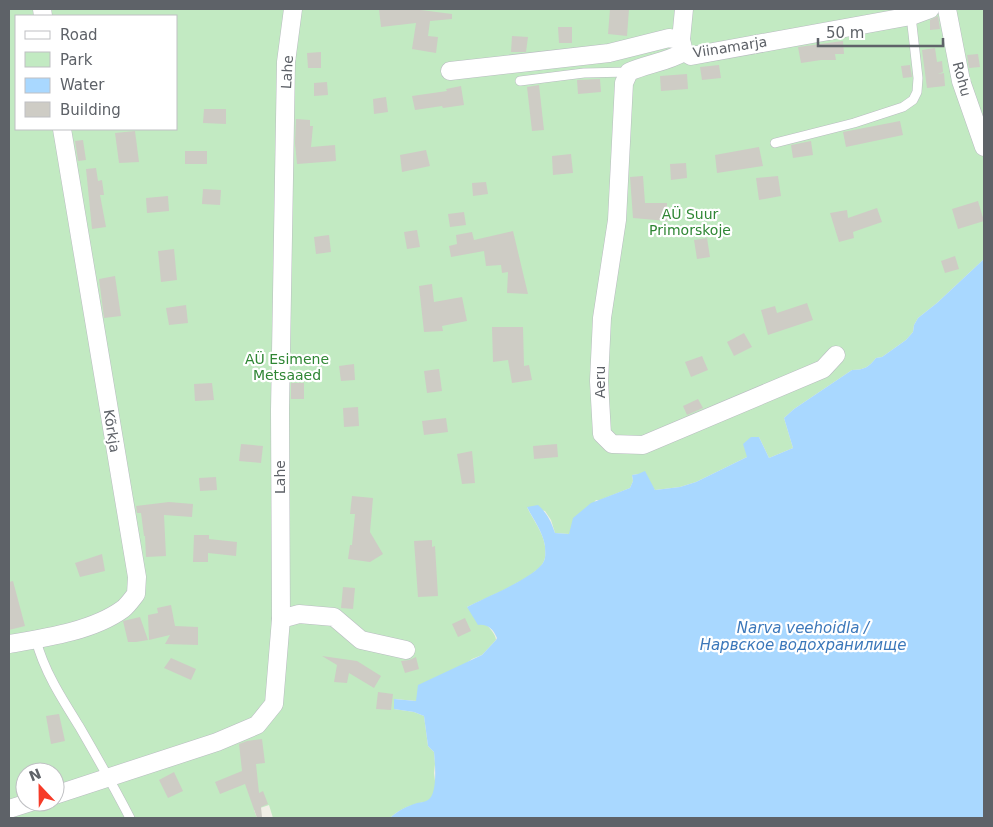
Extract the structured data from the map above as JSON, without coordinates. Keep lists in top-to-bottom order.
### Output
{
  "streets": {
    "street": [
      "Viinamarja",
      "Lahe",
      "Rohu",
      "Aeru",
      "Kõrkja"
    ]
  },
  "water": ["Narva veehoidla / Нарвское водохранилище"],
  "parks": ["AÜ Suur Primorskoje", "AÜ Esimene Metsaaed"],
  "legend": [
    "Road",
    "Park",
    "Water",
    "Building"
  ],
  "scale_bar": "50 m",
  "north": "top"
}
